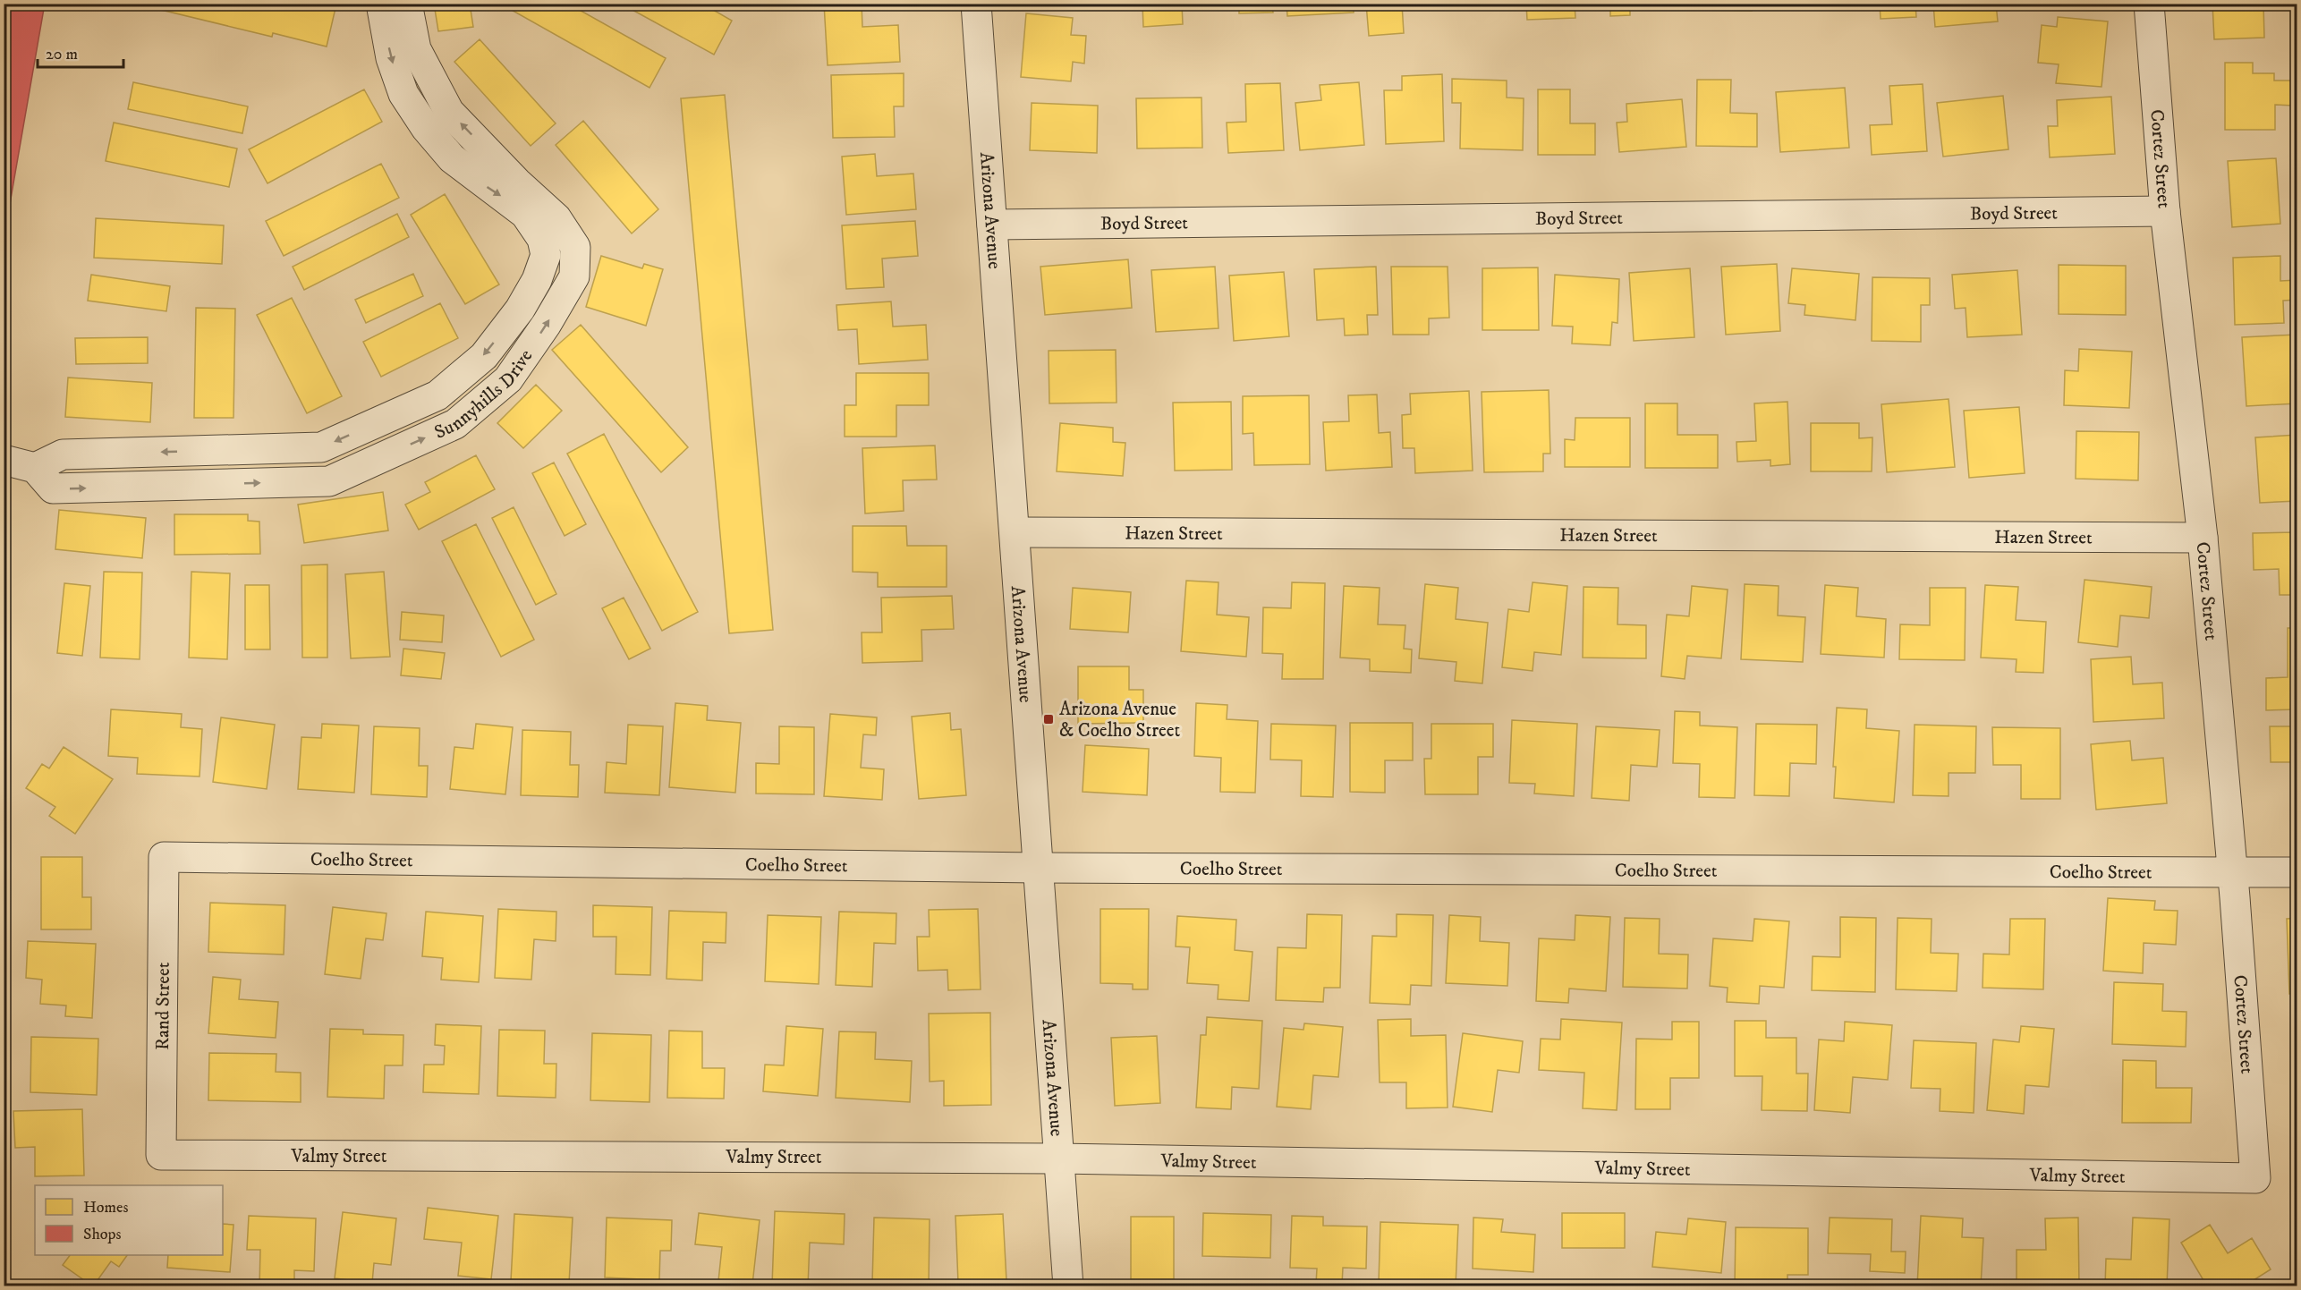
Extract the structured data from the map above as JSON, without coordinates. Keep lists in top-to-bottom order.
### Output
{
  "streets": {
    "street": [
      "Cortez Street",
      "Arizona Avenue",
      "Boyd Street",
      "Sunnyhills Drive",
      "Hazen Street",
      "Coelho Street",
      "Rand Street",
      "Valmy Street"
    ]
  },
  "crossings": [
    ["Cortez Street", "Boyd Street"],
    ["Cortez Street", "Hazen Street"],
    ["Cortez Street", "Coelho Street"],
    ["Cortez Street", "Valmy Street"],
    ["Arizona Avenue", "Boyd Street"],
    ["Arizona Avenue", "Hazen Street"],
    ["Arizona Avenue", "Coelho Street"],
    ["Arizona Avenue", "Valmy Street"],
    ["Coelho Street", "Rand Street"],
    ["Rand Street", "Valmy Street"]
  ],
  "places": {
    "transit": ["Arizona Avenue & Coelho Street"]
  },
  "legend": ["Homes", "Shops"],
  "scale_bar": "20 m"
}
